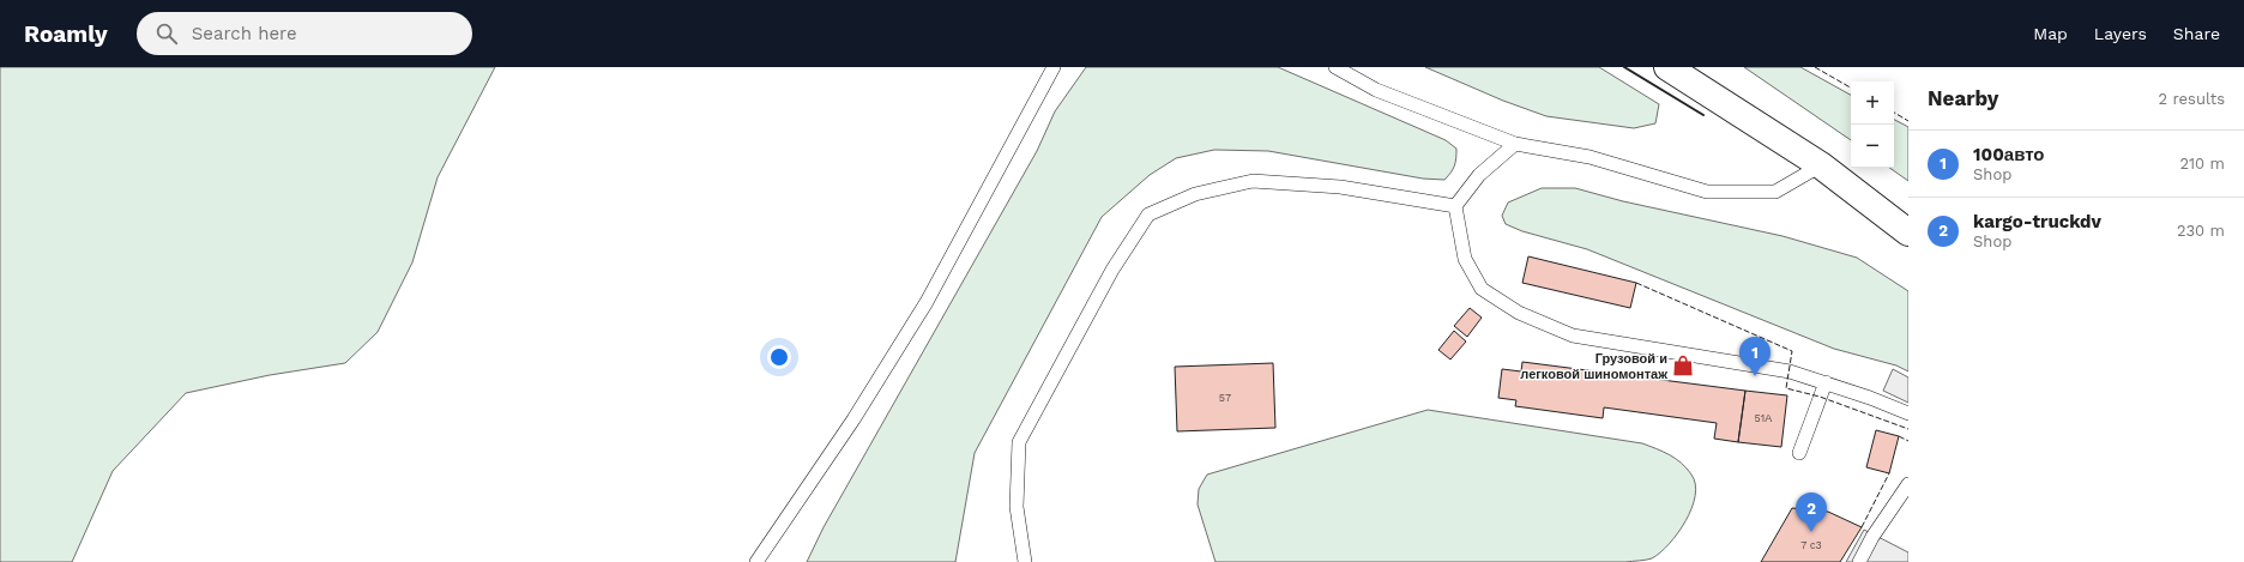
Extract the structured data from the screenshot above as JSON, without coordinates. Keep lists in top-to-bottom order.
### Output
{
  "places": {
    "shop": ["Грузовой и легковой шиномонтаж"]
  },
  "house_numbers": ["57", "51А", "7 с3"],
  "page": {
    "header": "Roamly",
    "search": "Search here",
    "nav": ["Map", "Layers", "Share"],
    "heading": ["Nearby", "2 results"],
    "map_buttons": ["+", "−"],
    "list": [
      {
        "mark": "1",
        "name": "100авто",
        "note": "Shop",
        "value": "210 m"
      },
      {
        "mark": "2",
        "name": "kargo-truckdv",
        "note": "Shop",
        "value": "230 m"
      }
    ],
    "pins": ["1", "2"]
  }
}
